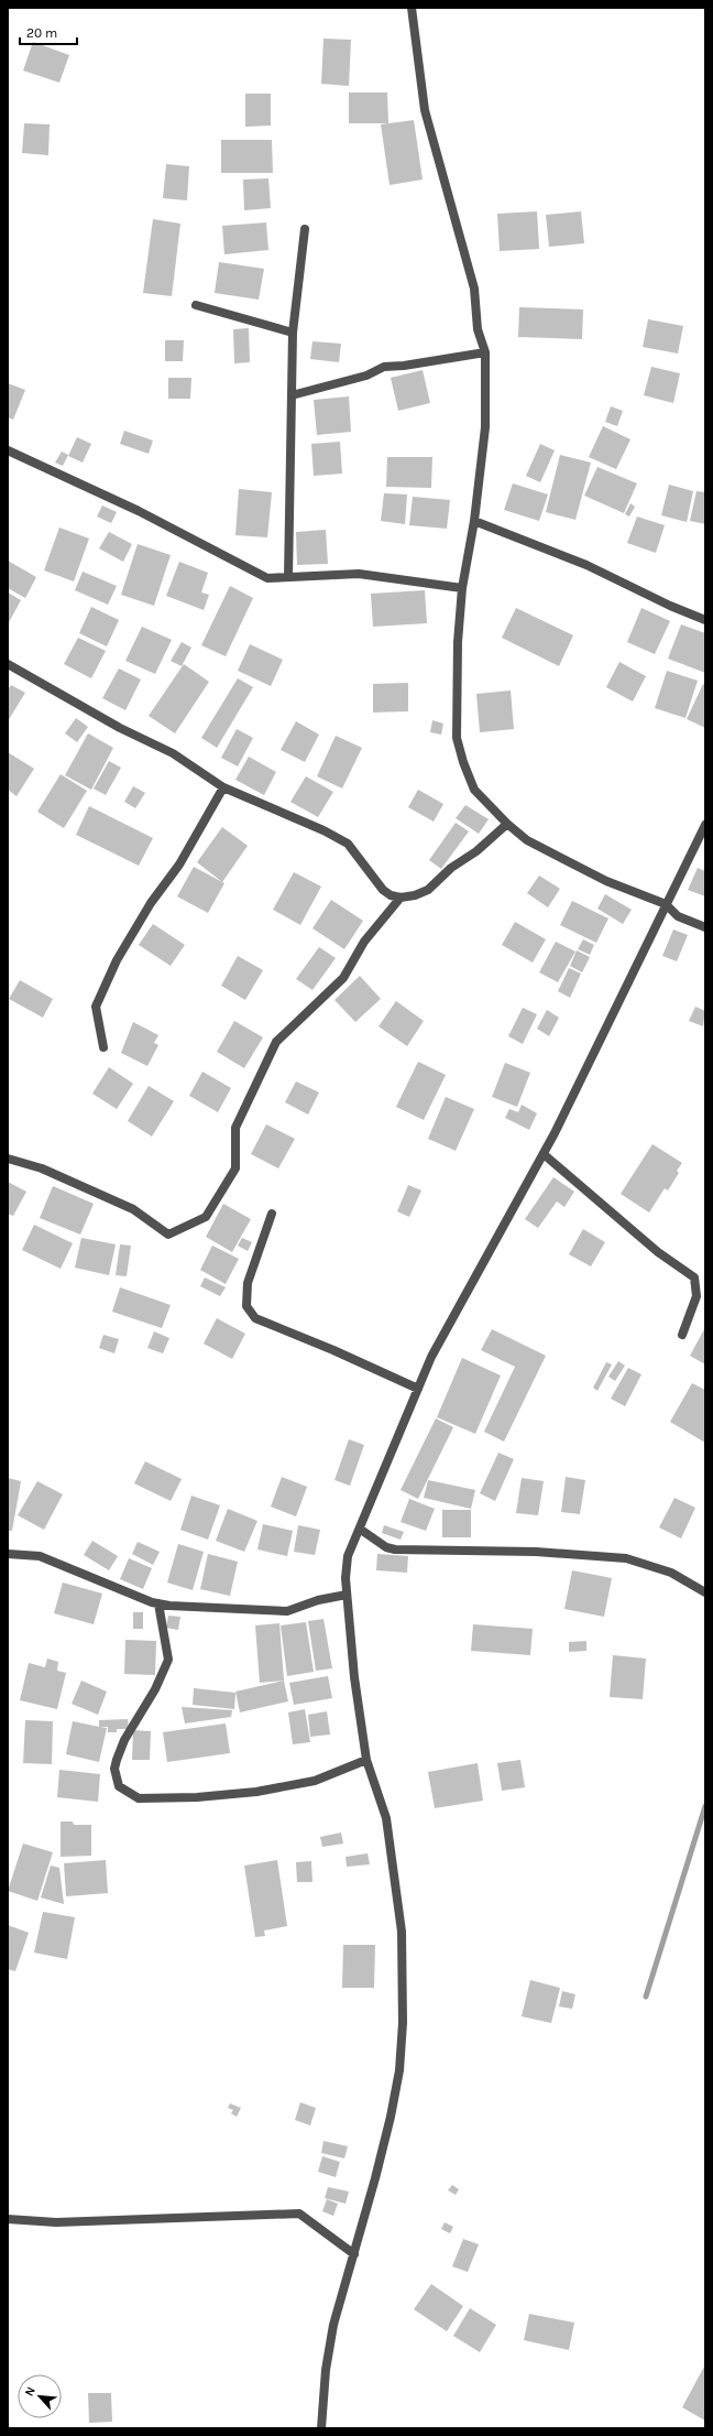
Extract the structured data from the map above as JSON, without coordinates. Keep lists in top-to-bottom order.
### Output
{
  "scale_bar": "20 m",
  "north": "top left"
}
